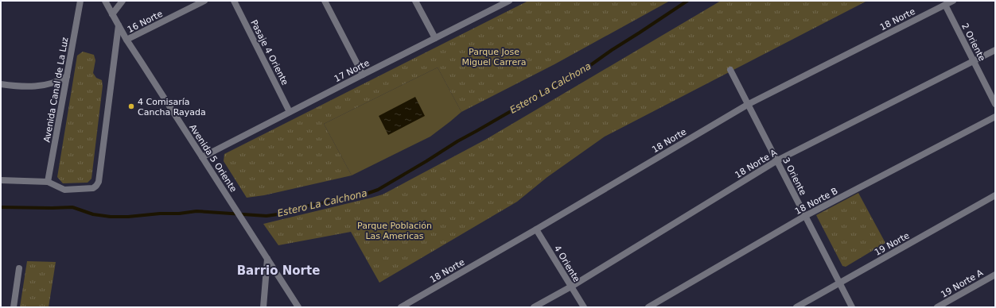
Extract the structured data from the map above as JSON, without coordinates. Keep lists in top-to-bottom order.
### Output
{
  "streets": {
    "street": [
      "18 Norte",
      "16 Norte",
      "2 Oriente",
      "Pasaje 4 Oriente",
      "17 Norte",
      "Avenida Canal de La Luz",
      "Avenida 5 Oriente",
      "18 Norte A",
      "3 Oriente",
      "18 Norte B",
      "19 Norte",
      "4 Oriente",
      "19 Norte A"
    ]
  },
  "crossings": [
    ["18 Norte", "2 Oriente"],
    ["18 Norte", "3 Oriente"],
    ["18 Norte", "4 Oriente"],
    ["16 Norte", "Avenida 5 Oriente"],
    ["2 Oriente", "18 Norte A"],
    ["Pasaje 4 Oriente", "17 Norte"],
    ["17 Norte", "Avenida 5 Oriente"],
    ["18 Norte A", "3 Oriente"],
    ["18 Norte A", "4 Oriente"],
    ["3 Oriente", "18 Norte B"],
    ["3 Oriente", "19 Norte"]
  ],
  "districts": ["Barrio Norte"],
  "water": ["Estero La Calchona"],
  "parks": ["Parque Jose Miguel Carrera", "Parque Población Las Americas"],
  "places": ["4 Comisaría Cancha Rayada"]
}
